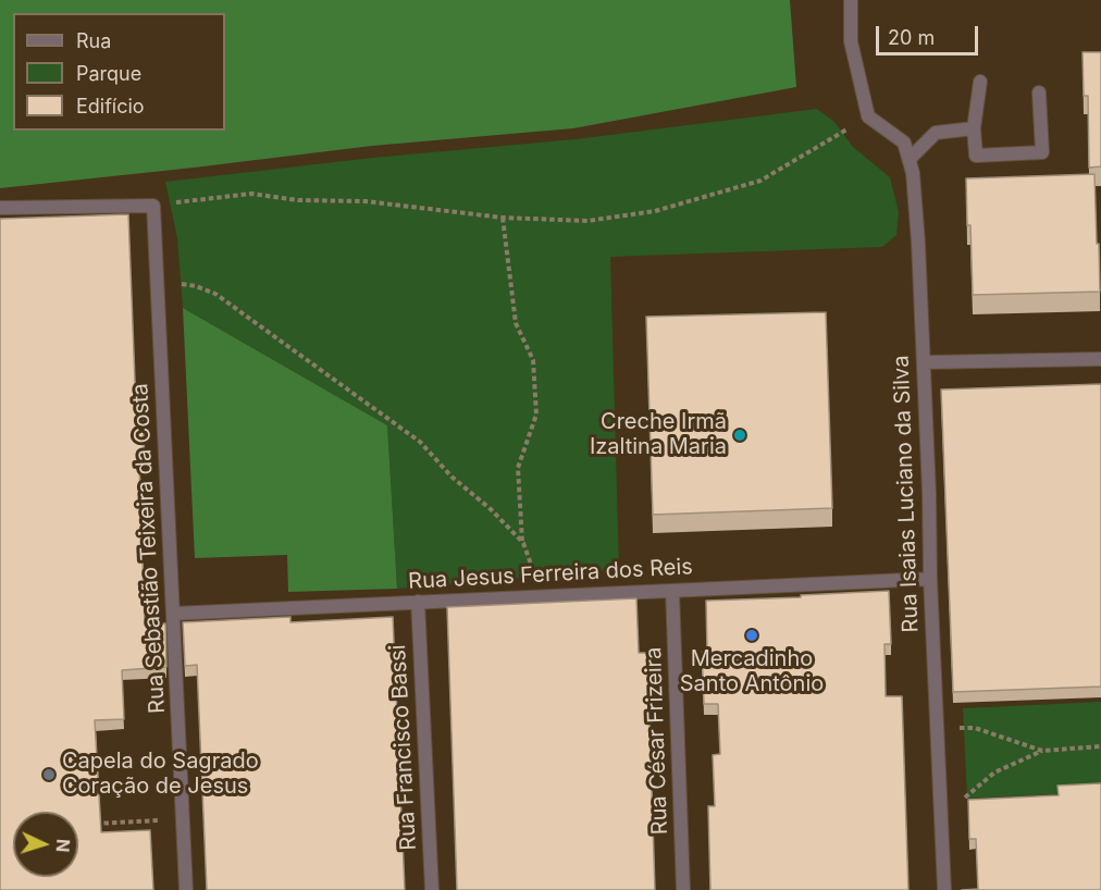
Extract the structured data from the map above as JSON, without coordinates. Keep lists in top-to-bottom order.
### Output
{
  "streets": {
    "street": [
      "Rua Isaias Luciano da Silva",
      "Rua Sebastião Teixeira da Costa",
      "Rua Jesus Ferreira dos Reis",
      "Rua César Frizeira",
      "Rua Francisco Bassi"
    ]
  },
  "crossings": [
    ["Rua Isaias Luciano da Silva", "Rua Jesus Ferreira dos Reis"],
    ["Rua Sebastião Teixeira da Costa", "Rua Jesus Ferreira dos Reis"],
    ["Rua Jesus Ferreira dos Reis", "Rua César Frizeira"],
    ["Rua Jesus Ferreira dos Reis", "Rua Francisco Bassi"]
  ],
  "places": ["Creche Irmã Izaltina Maria", "Mercadinho Santo Antônio", "Capela do Sagrado Coração de Jesus"],
  "legend": ["Rua", "Parque", "Edifício"],
  "scale_bar": "20 m",
  "north": "right"
}
